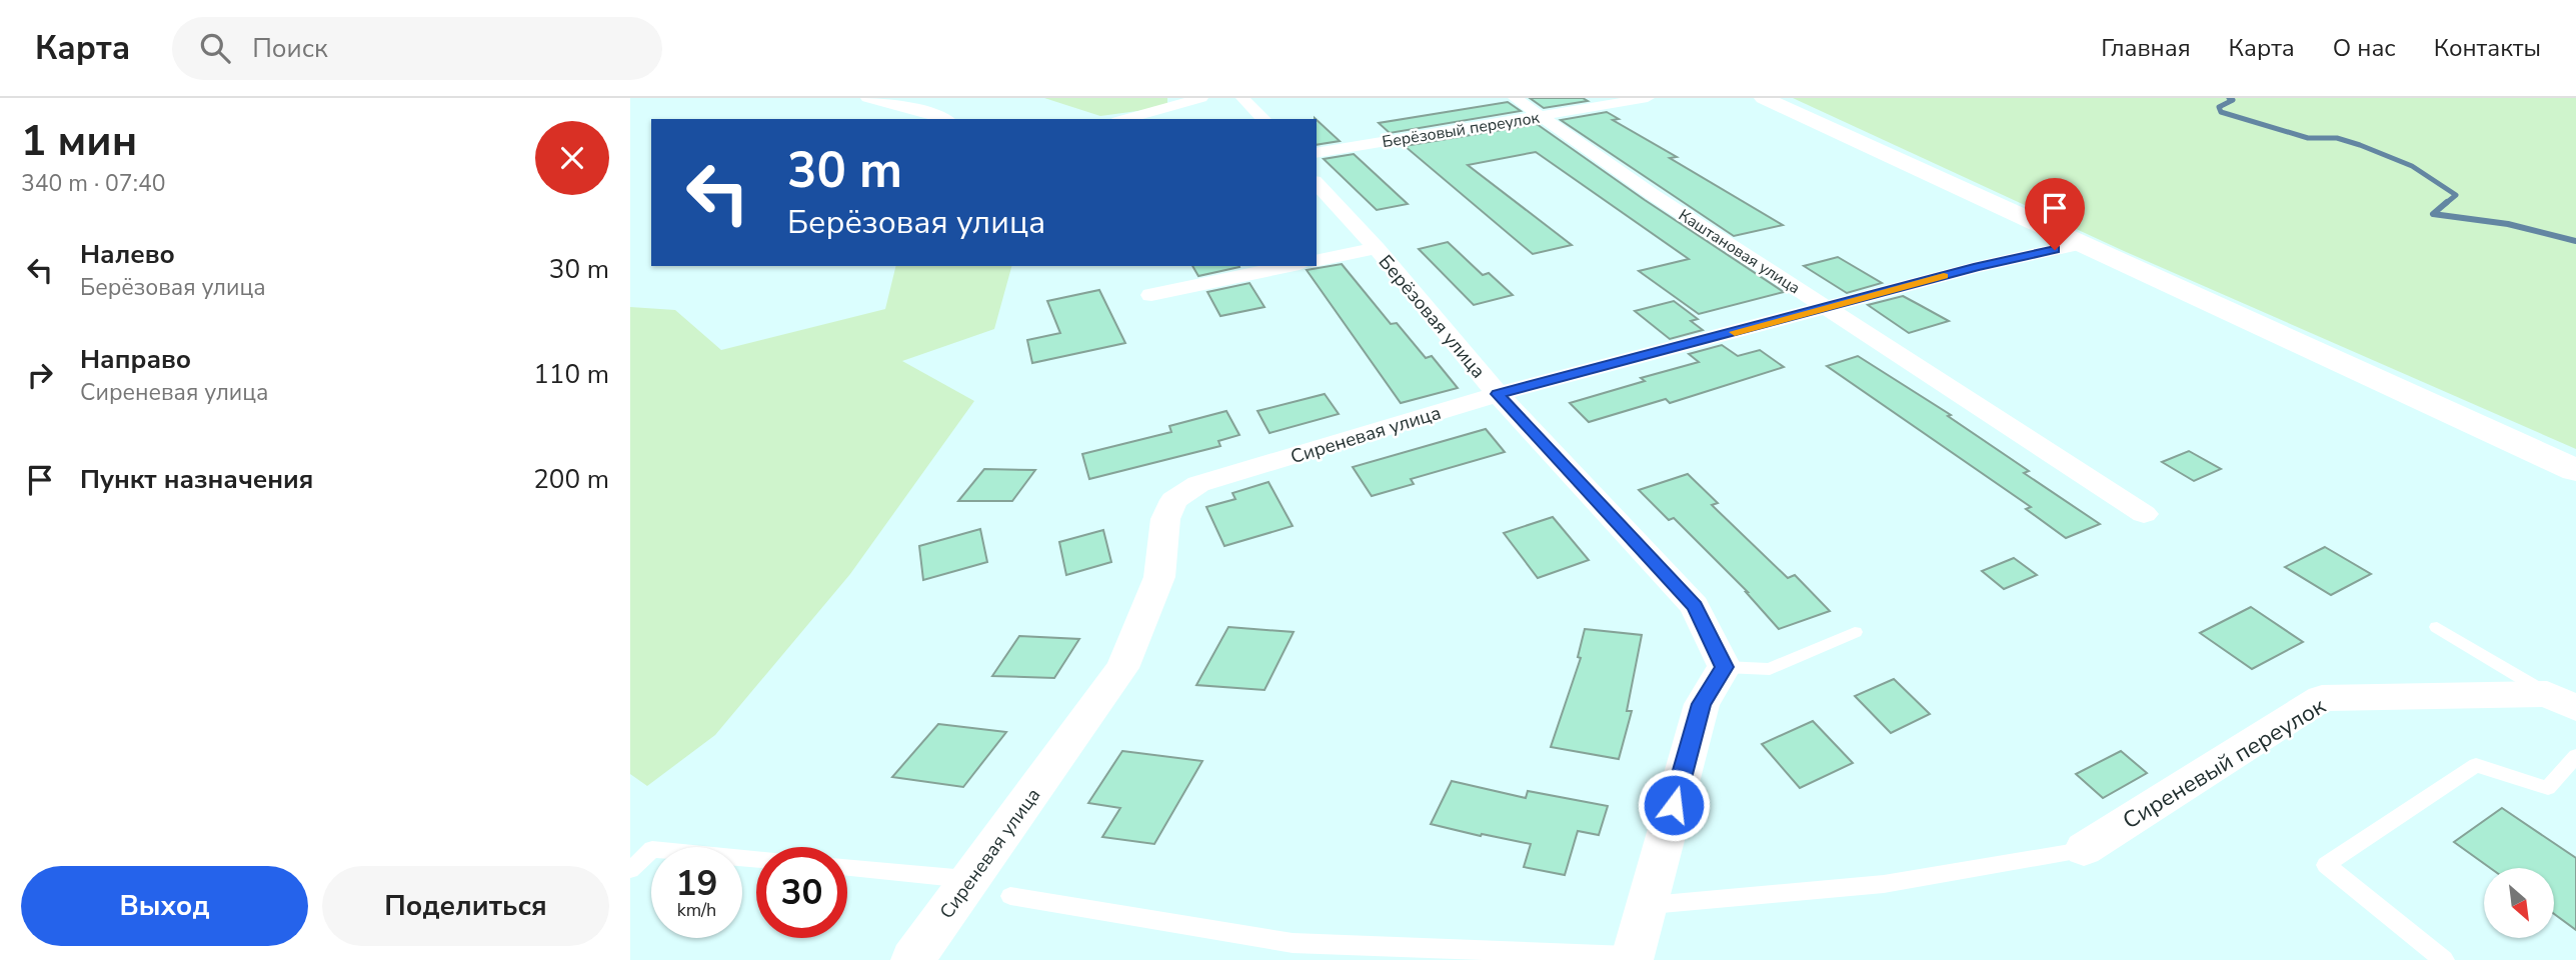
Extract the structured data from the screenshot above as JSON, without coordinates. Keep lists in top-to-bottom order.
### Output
{
  "streets": {
    "street": [
      "Берёзовый переулок",
      "Каштановая улица",
      "Берёзовая улица",
      "Сиреневая улица",
      "Сиреневый переулок"
    ]
  },
  "crossings": [
    ["Берёзовый переулок", "Каштановая улица"],
    ["Каштановая улица", "Сиреневая улица"],
    ["Берёзовая улица", "Сиреневая улица"]
  ],
  "north": "bottom right",
  "page": {
    "header": "Карта",
    "search": "Поиск",
    "nav": [
      "Главная",
      "Карта",
      "О нас",
      "Контакты"
    ],
    "heading": ["1 мин", "340 m · 07:40"],
    "turn": ["30 m", "Берёзовая улица"],
    "list": [
      {
        "name": "Налево",
        "note": "Берёзовая улица",
        "value": "30 m"
      },
      {
        "name": "Направо",
        "note": "Сиреневая улица",
        "value": "110 m"
      },
      {
        "name": "Пункт назначения",
        "value": "200 m"
      }
    ],
    "speed": "19 km/h",
    "limit": "30",
    "buttons": ["Выход", "Поделиться"]
  }
}
